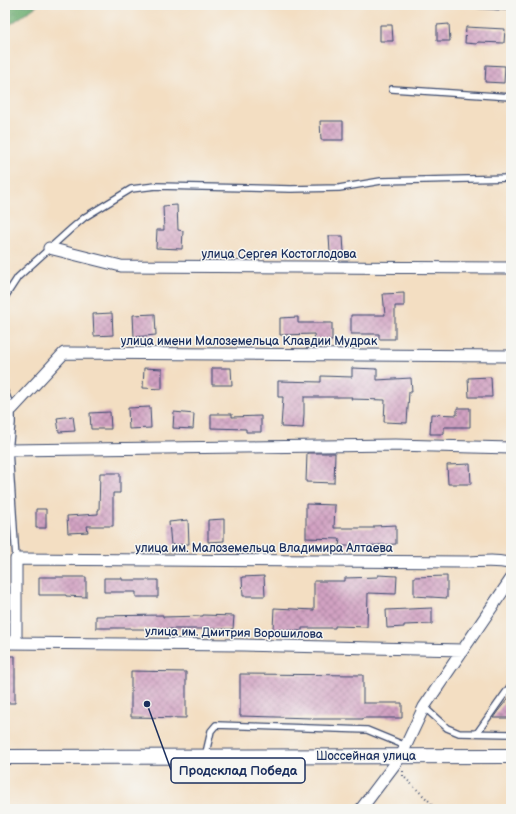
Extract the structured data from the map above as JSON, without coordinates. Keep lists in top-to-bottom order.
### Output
{
  "streets": {
    "street": [
      "улица Сергея Костоглодова",
      "улица имени Малоземельца Клавдии Мудрак",
      "улица им. Малоземельца Владимира Алтаева",
      "улица им. Дмитрия Ворошилова",
      "Шоссейная улица"
    ]
  },
  "places": ["Продсклад Победа"]
}
